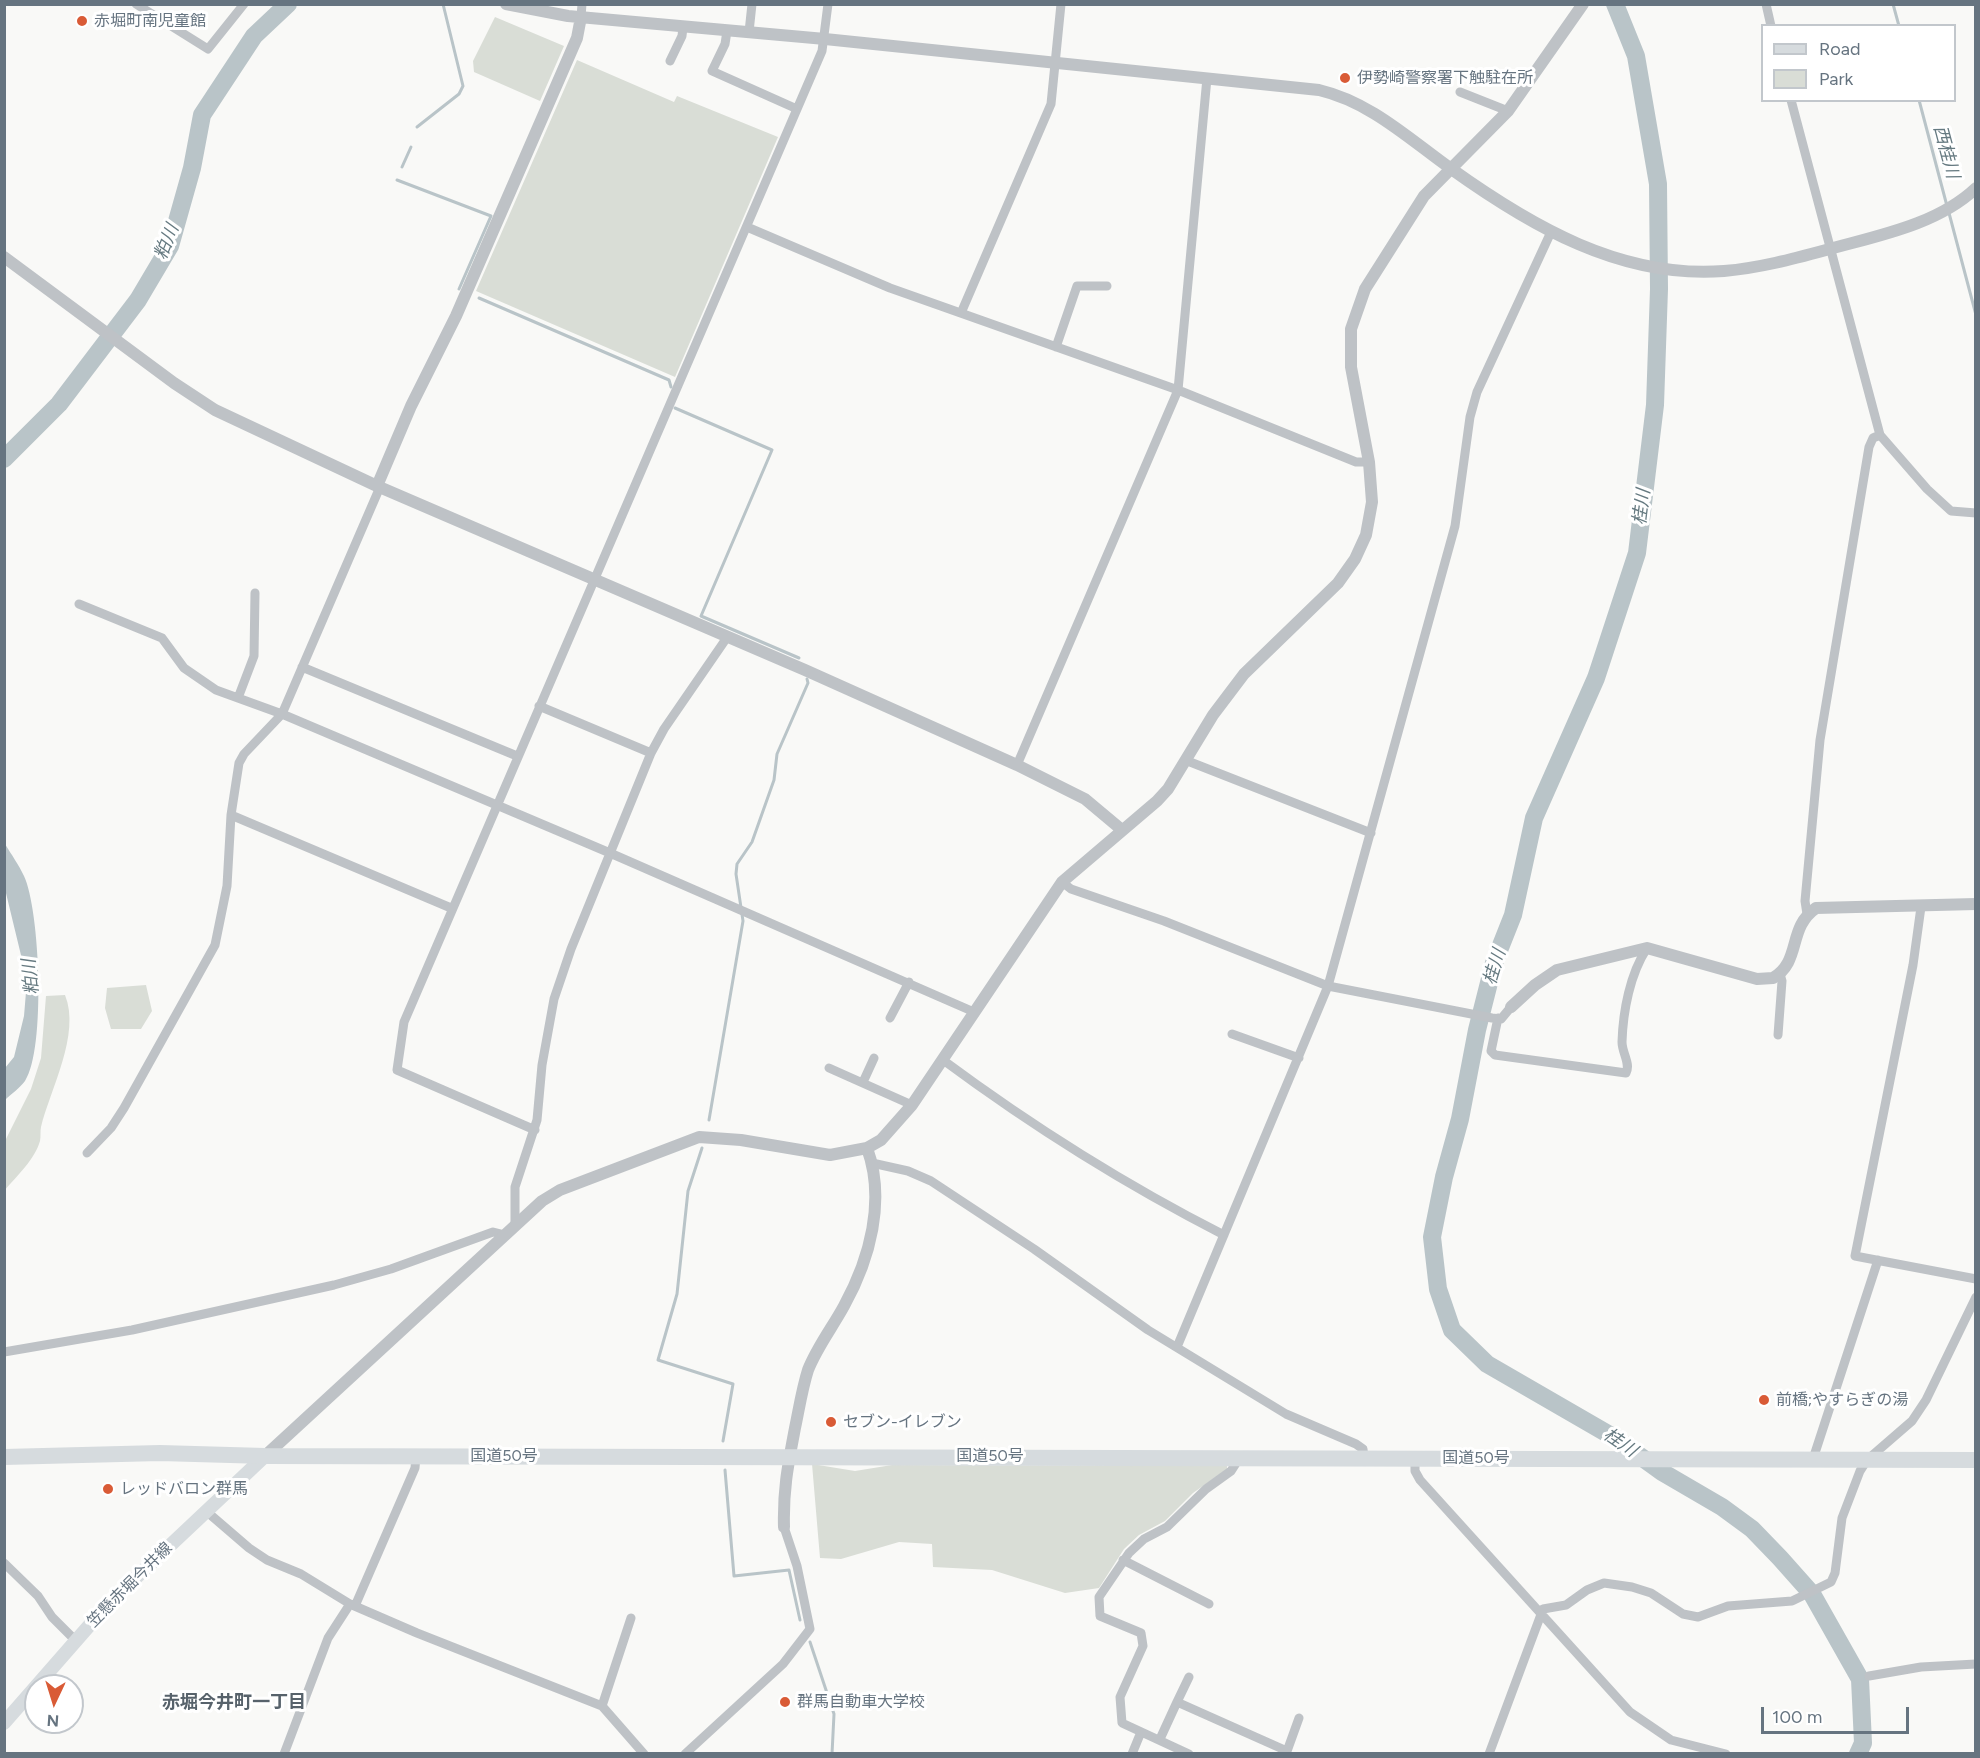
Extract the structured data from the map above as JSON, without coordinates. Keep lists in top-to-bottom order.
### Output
{
  "streets": {
    "highway": ["国道50号"],
    "main road": ["笠懸赤堀今井線"]
  },
  "crossings": [
    ["国道50号", "笠懸赤堀今井線"]
  ],
  "districts": ["赤堀今井町一丁目"],
  "water": ["西桂川", "粕川", "桂川"],
  "places": [
    "赤堀町南児童館",
    "伊勢崎警察署下触駐在所",
    "前橋;やすらぎの湯",
    "セブン-イレブン",
    "レッドバロン群馬",
    "群馬自動車大学校"
  ],
  "legend": ["Road", "Park"],
  "scale_bar": "100 m",
  "north": "bottom"
}
